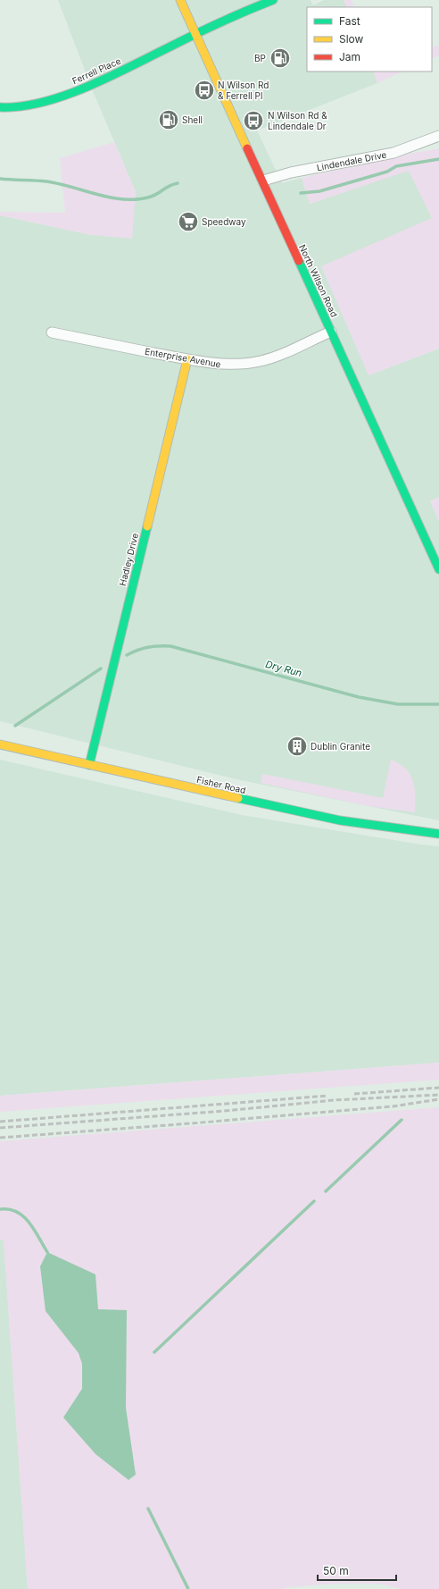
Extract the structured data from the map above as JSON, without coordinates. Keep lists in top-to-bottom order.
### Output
{
  "streets": {
    "main road": [
      "Ferrell Place",
      "North Wilson Road",
      "Hadley Drive",
      "Fisher Road"
    ],
    "street": ["Lindendale Drive", "Enterprise Avenue"]
  },
  "crossings": [
    ["Ferrell Place", "North Wilson Road"],
    ["Lindendale Drive", "North Wilson Road"],
    ["North Wilson Road", "Enterprise Avenue"],
    ["Enterprise Avenue", "Hadley Drive"],
    ["Hadley Drive", "Fisher Road"]
  ],
  "water": ["Dry Run"],
  "places": {
    "fuel station": ["BP", "Shell"],
    "bus stop": ["N Wilson Rd & Ferrell Pl", "N Wilson Rd & Lindendale Dr"],
    "supermarket": ["Speedway"],
    "building": ["Dublin Granite"]
  },
  "legend": ["Fast", "Slow", "Jam"],
  "scale_bar": "50 m"
}
